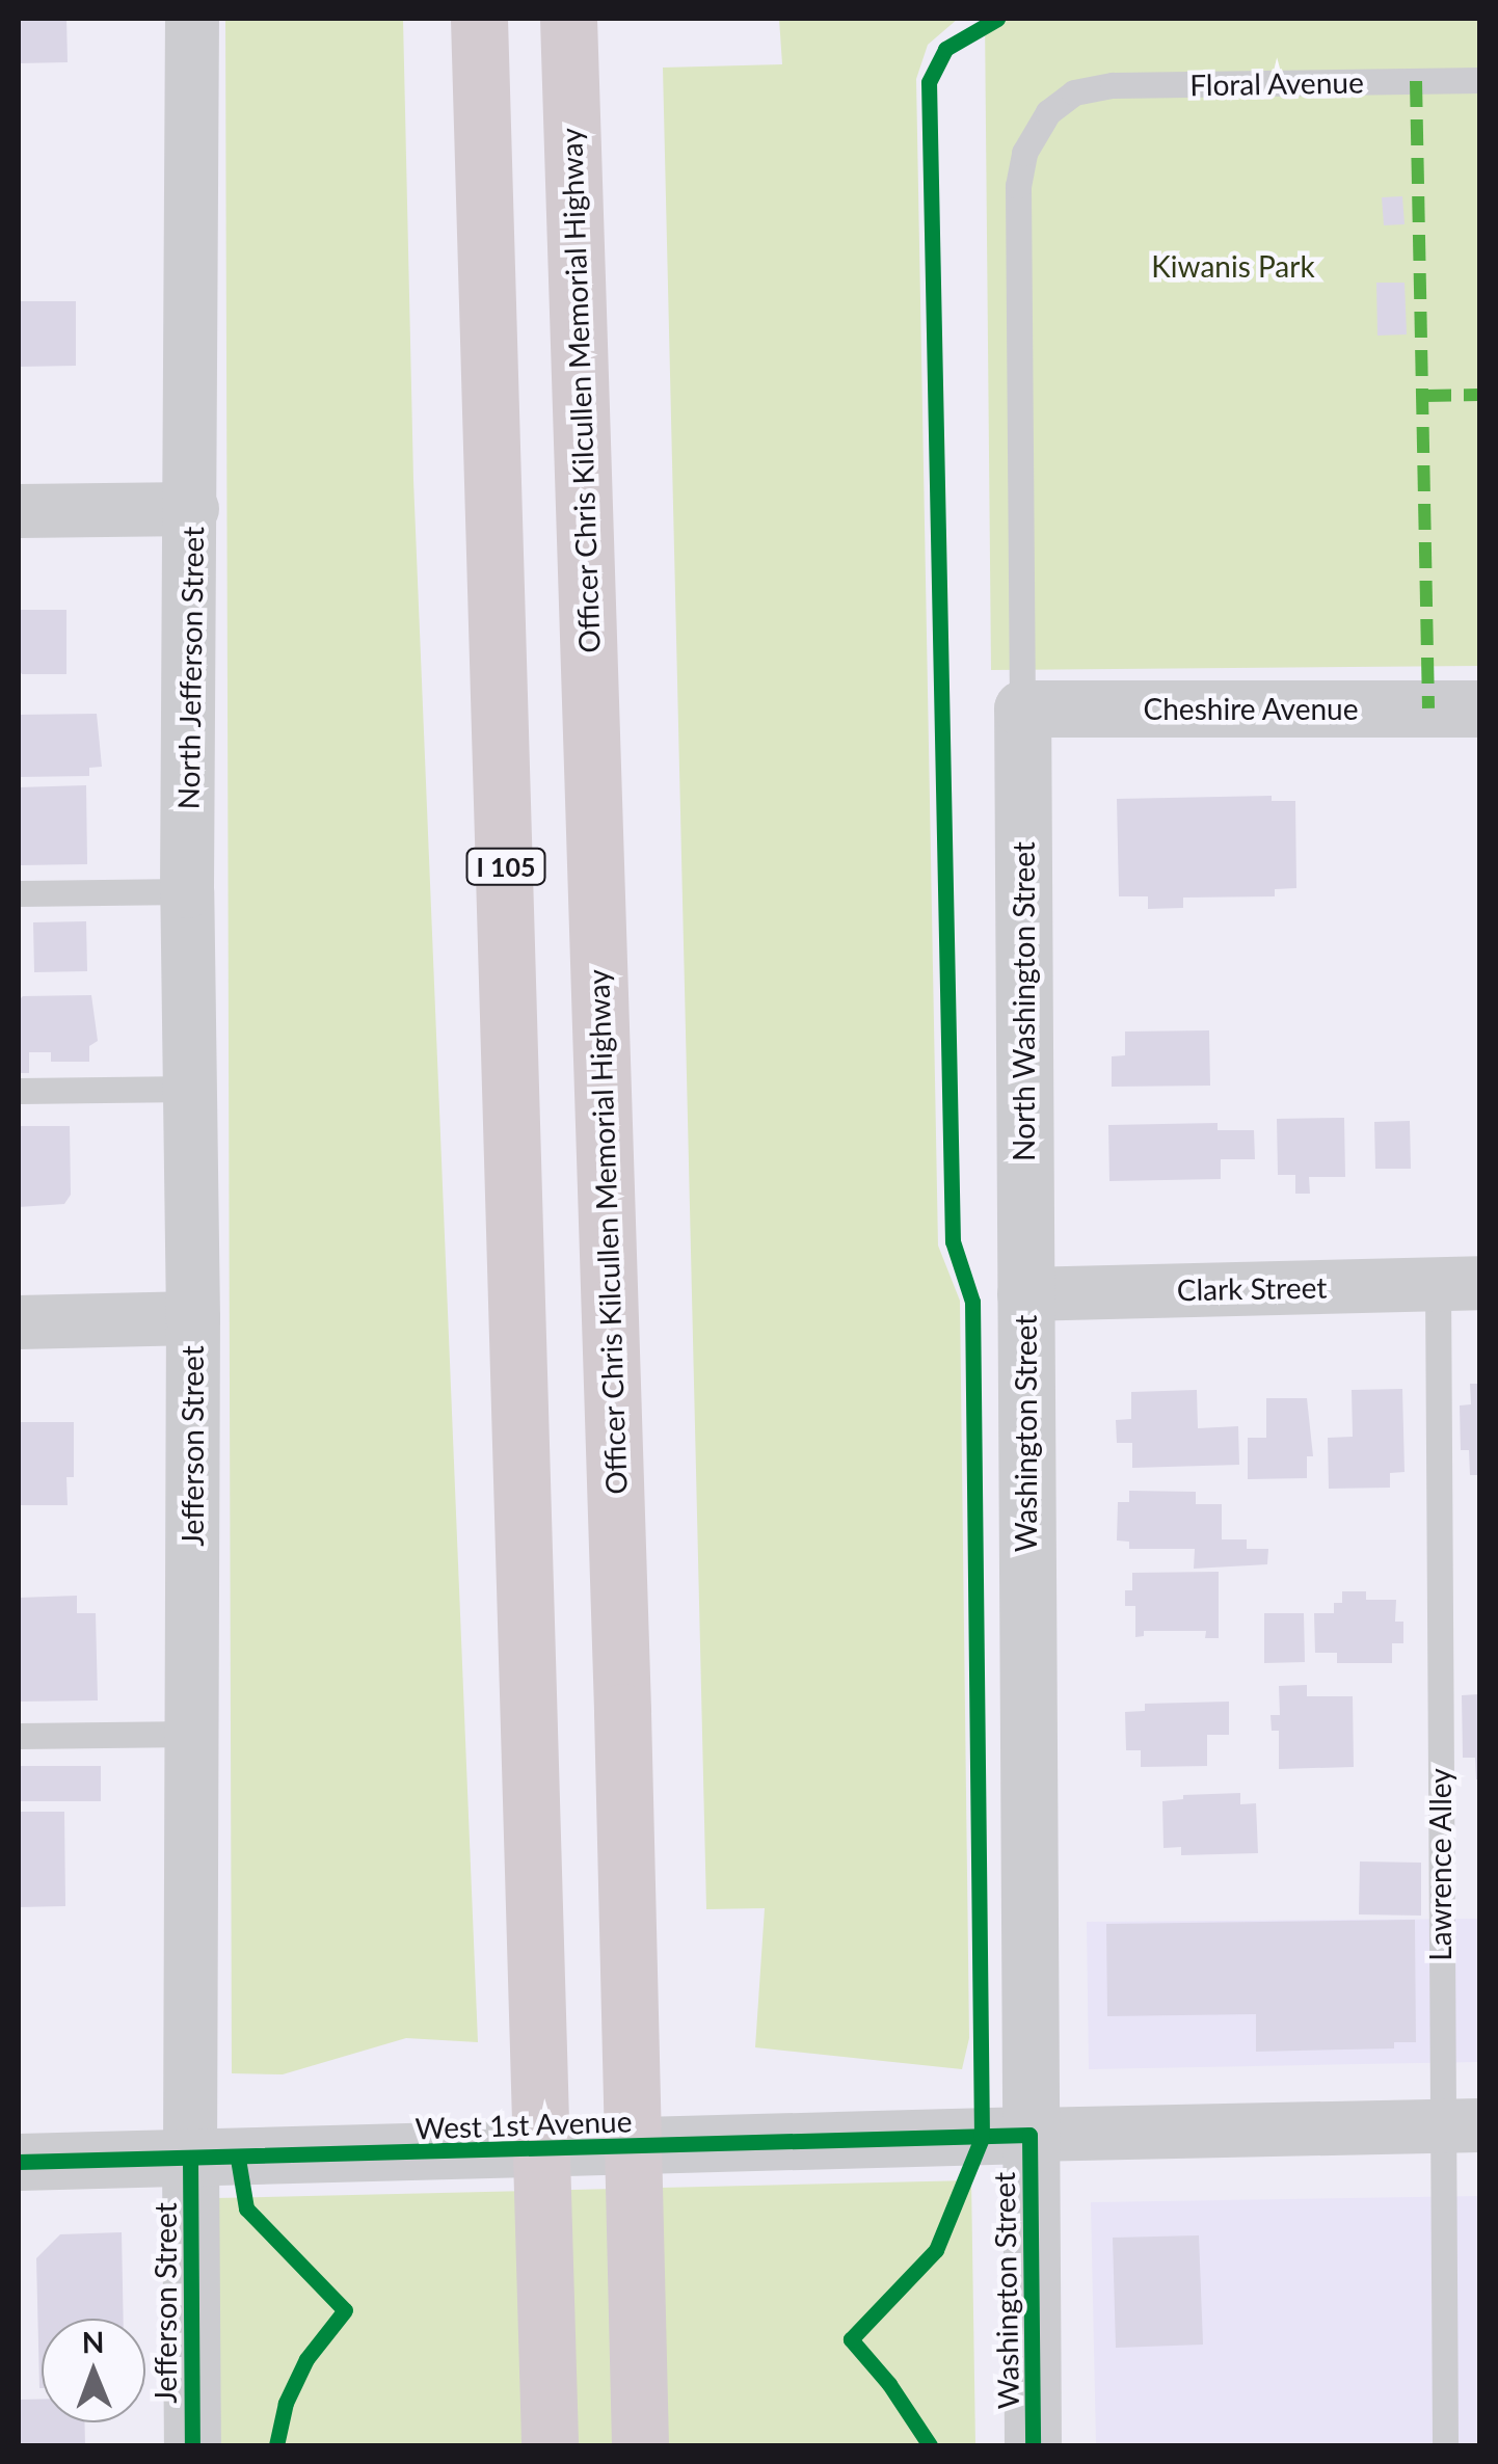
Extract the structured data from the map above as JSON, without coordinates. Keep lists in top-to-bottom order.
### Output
{
  "streets": {
    "highway": ["Officer Chris Kilcullen Memorial Highway", "I 105"],
    "street": [
      "North Jefferson Street",
      "Cheshire Avenue",
      "North Washington Street",
      "Clark Street",
      "Washington Street",
      "Jefferson Street",
      "West 1st Avenue"
    ],
    "lane": ["Floral Avenue", "Lawrence Alley"]
  },
  "crossings": [
    ["Floral Avenue", "Cheshire Avenue"],
    ["Floral Avenue", "North Washington Street"],
    ["North Jefferson Street", "Jefferson Street"],
    ["Cheshire Avenue", "North Washington Street"],
    ["North Washington Street", "Clark Street"],
    ["North Washington Street", "Washington Street"],
    ["Clark Street", "Washington Street"],
    ["Clark Street", "Lawrence Alley"],
    ["Washington Street", "West 1st Avenue"],
    ["Jefferson Street", "West 1st Avenue"],
    ["Lawrence Alley", "West 1st Avenue"]
  ],
  "parks": ["Kiwanis Park"],
  "north": "top"
}
